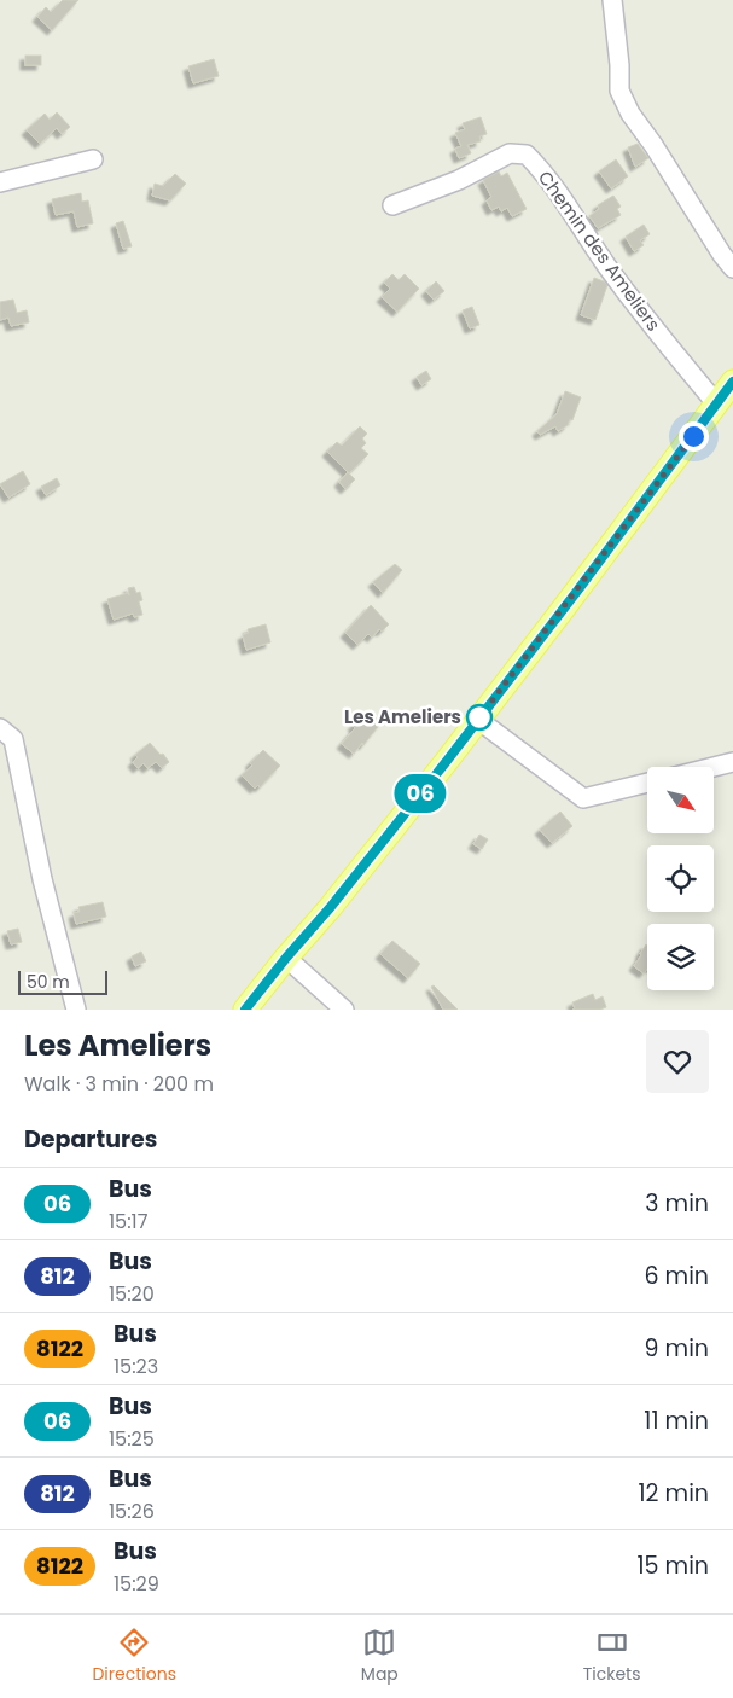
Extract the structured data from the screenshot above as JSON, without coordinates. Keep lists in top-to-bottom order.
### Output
{
  "streets": {
    "street": ["Chemin des Ameliers"]
  },
  "places": ["Les Ameliers"],
  "lines": ["bus line 06"],
  "scale_bar": "50 m",
  "north": "bottom right",
  "page": {
    "on_map": "06",
    "scale": "50 m",
    "heading": [
      ["Les Ameliers", "Walk · 3 min · 200 m"],
      "Departures"
    ],
    "list": [
      {
        "mark": "06",
        "name": "Bus",
        "note": "15:17",
        "value": "3 min"
      },
      {
        "mark": "812",
        "name": "Bus",
        "note": "15:20",
        "value": "6 min"
      },
      {
        "mark": "8122",
        "name": "Bus",
        "note": "15:23",
        "value": "9 min"
      },
      {
        "mark": "06",
        "name": "Bus",
        "note": "15:25",
        "value": "11 min"
      },
      {
        "mark": "812",
        "name": "Bus",
        "note": "15:26",
        "value": "12 min"
      },
      {
        "mark": "8122",
        "name": "Bus",
        "note": "15:29",
        "value": "15 min"
      }
    ],
    "tabs": ["Directions", "Map", "Tickets"]
  }
}
